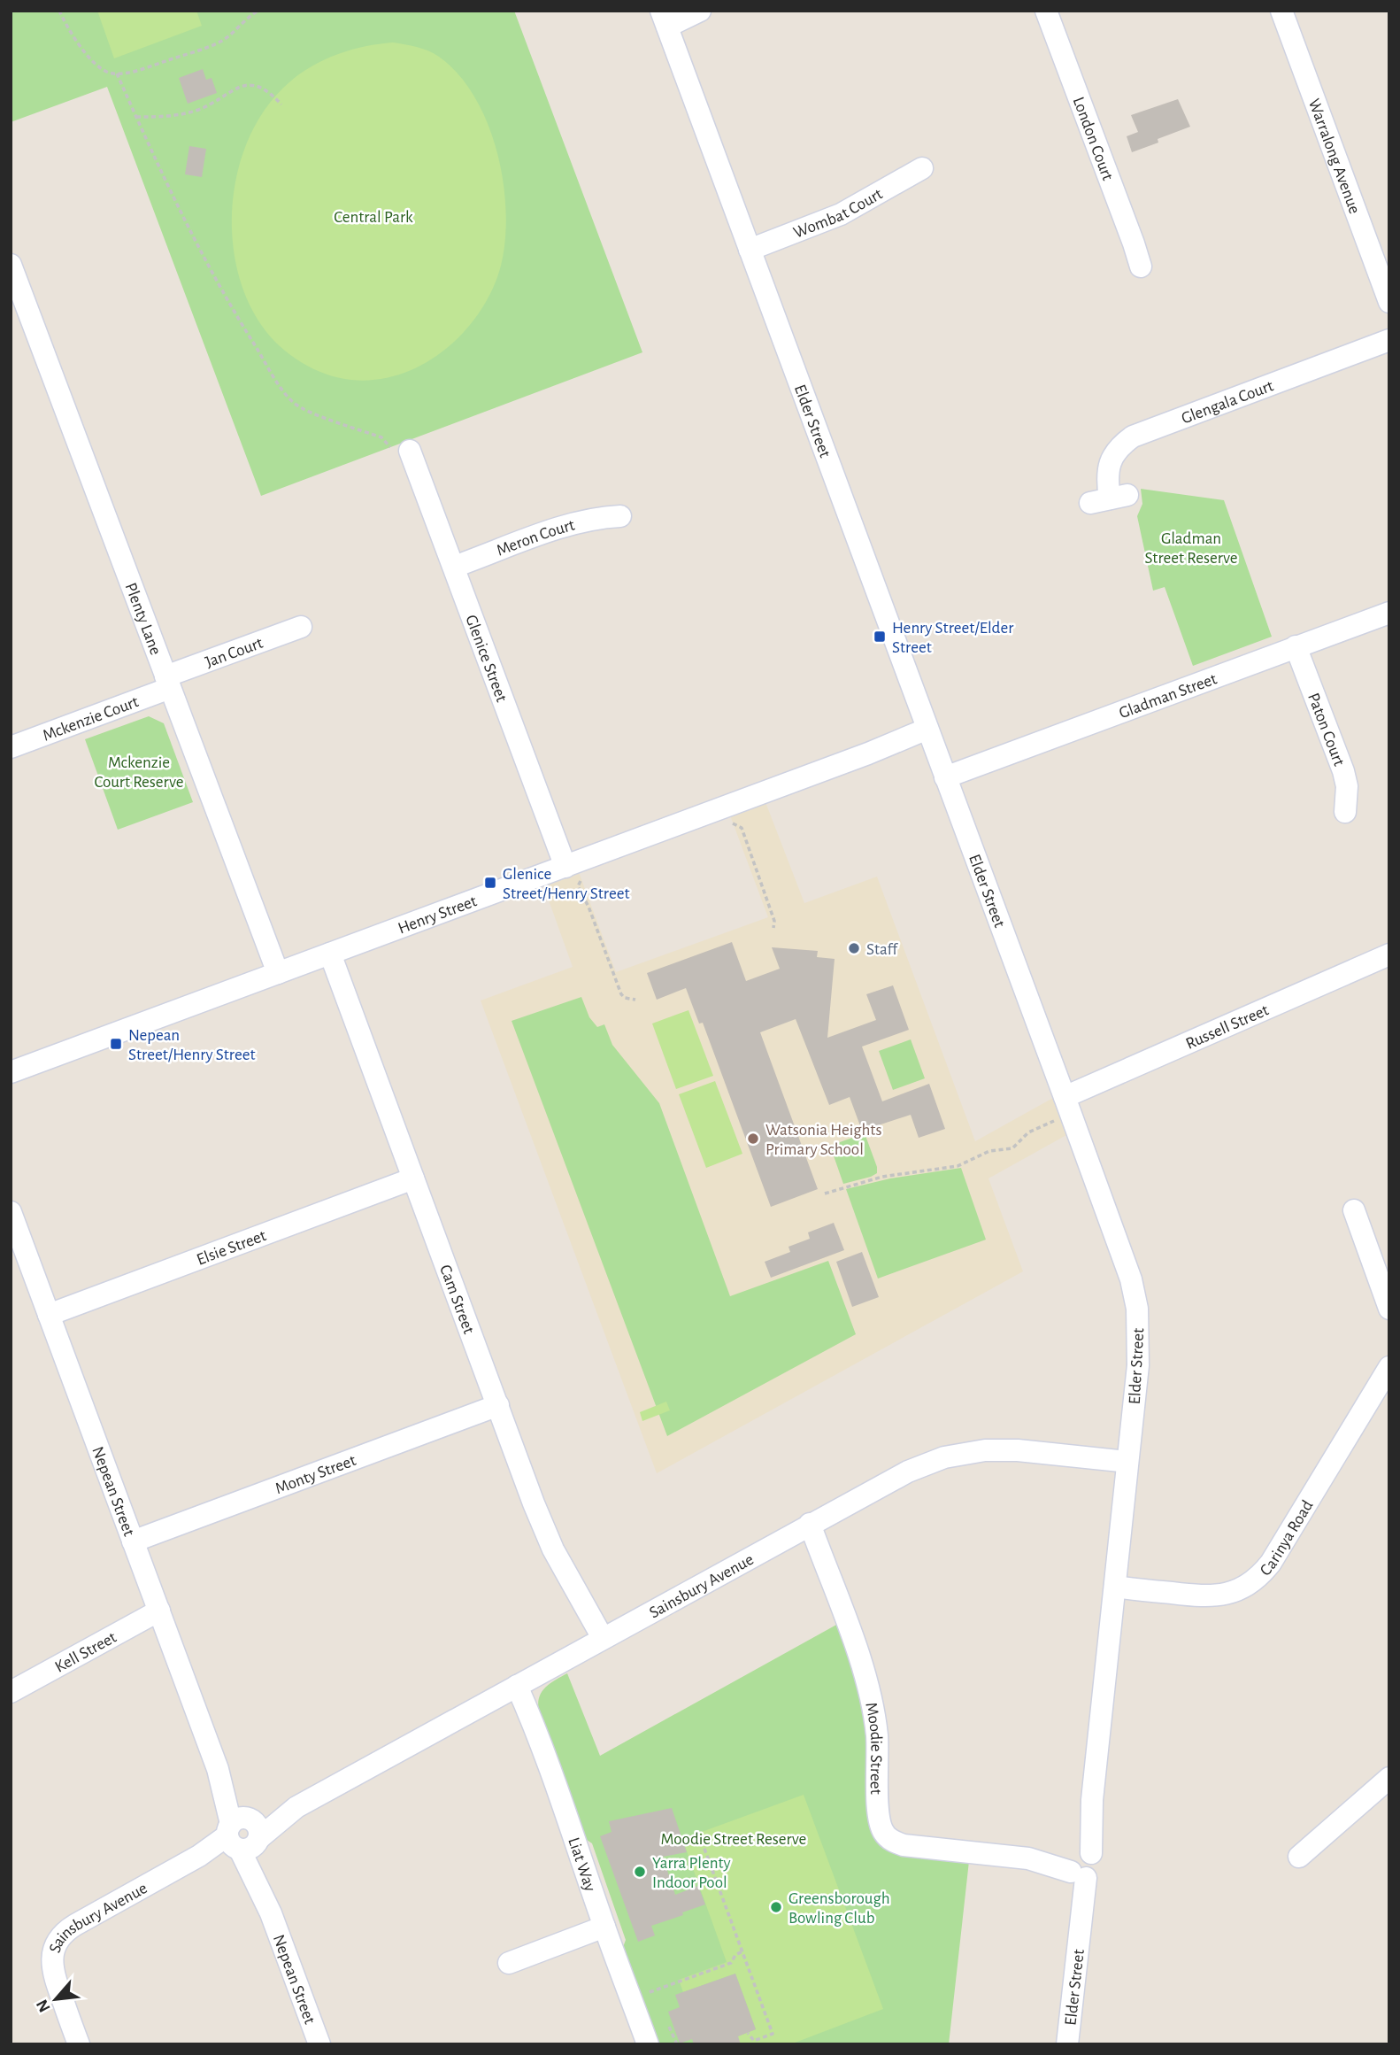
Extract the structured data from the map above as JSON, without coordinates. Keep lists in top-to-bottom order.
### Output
{
  "streets": {
    "street": [
      "London Court",
      "Warralong Avenue",
      "Wombat Court",
      "Glengala Court",
      "Elder Street",
      "Meron Court",
      "Plenty Lane",
      "Jan Court",
      "Glenice Street",
      "Gladman Street",
      "Mckenzie Court",
      "Paton Court",
      "Henry Street",
      "Russell Street",
      "Elsie Street",
      "Cam Street",
      "Monty Street",
      "Nepean Street",
      "Carinya Road",
      "Sainsbury Avenue",
      "Kell Street",
      "Moodie Street",
      "Liat Way"
    ]
  },
  "crossings": [
    ["Wombat Court", "Elder Street"],
    ["Elder Street", "Gladman Street"],
    ["Elder Street", "Henry Street"],
    ["Elder Street", "Russell Street"],
    ["Elder Street", "Carinya Road"],
    ["Elder Street", "Sainsbury Avenue"],
    ["Elder Street", "Moodie Street"],
    ["Meron Court", "Glenice Street"],
    ["Plenty Lane", "Jan Court"],
    ["Plenty Lane", "Mckenzie Court"],
    ["Plenty Lane", "Henry Street"],
    ["Jan Court", "Mckenzie Court"],
    ["Glenice Street", "Henry Street"],
    ["Gladman Street", "Paton Court"],
    ["Henry Street", "Cam Street"],
    ["Elsie Street", "Cam Street"],
    ["Elsie Street", "Nepean Street"],
    ["Cam Street", "Monty Street"],
    ["Cam Street", "Sainsbury Avenue"],
    ["Monty Street", "Nepean Street"],
    ["Nepean Street", "Sainsbury Avenue"],
    ["Nepean Street", "Kell Street"],
    ["Sainsbury Avenue", "Moodie Street"],
    ["Sainsbury Avenue", "Liat Way"]
  ],
  "parks": [
    "Central Park",
    "Gladman Street Reserve",
    "Mckenzie Court Reserve",
    "Moodie Street Reserve"
  ],
  "places": {
    "transit": ["Henry Street/Elder Street", "Glenice Street/Henry Street", "Nepean Street/Henry Street"],
    "other": [
      "Staff",
      "Watsonia Heights Primary School",
      "Yarra Plenty Indoor Pool",
      "Greensborough Bowling Club"
    ]
  },
  "north": "bottom left"
}
